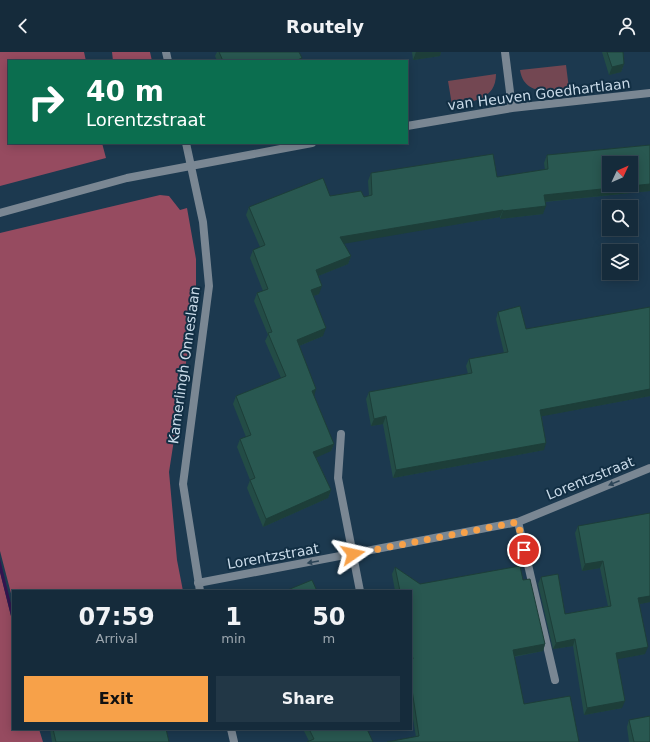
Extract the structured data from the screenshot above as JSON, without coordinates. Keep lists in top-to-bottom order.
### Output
{
  "streets": {
    "street": ["van Heuven Goedhartlaan", "Kamerlingh Onneslaan", "Lorentzstraat"]
  },
  "crossings": [
    ["Kamerlingh Onneslaan", "Lorentzstraat"]
  ],
  "one_way": ["Lorentzstraat"],
  "north": "top right",
  "page": {
    "header": "Routely",
    "turn": ["40 m", "Lorentzstraat"],
    "eta": [
      "07:59",
      "Arrival",
      "1",
      "min",
      "50",
      "m"
    ],
    "buttons": ["Exit", "Share"]
  }
}
